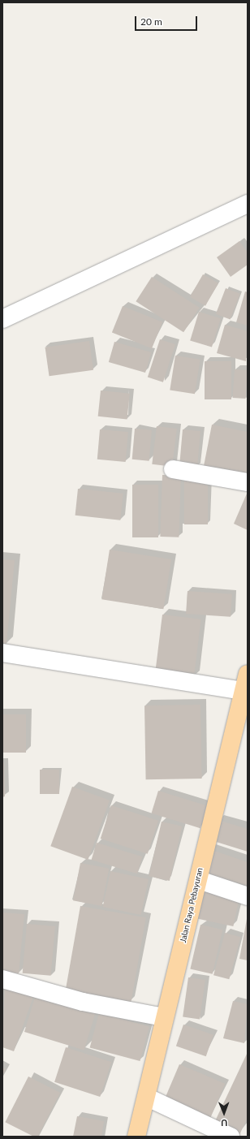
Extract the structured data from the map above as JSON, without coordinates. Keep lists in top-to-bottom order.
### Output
{
  "streets": {
    "main road": ["Jalan Raya Pebayuran"]
  },
  "scale_bar": "20 m",
  "north": "bottom"
}
